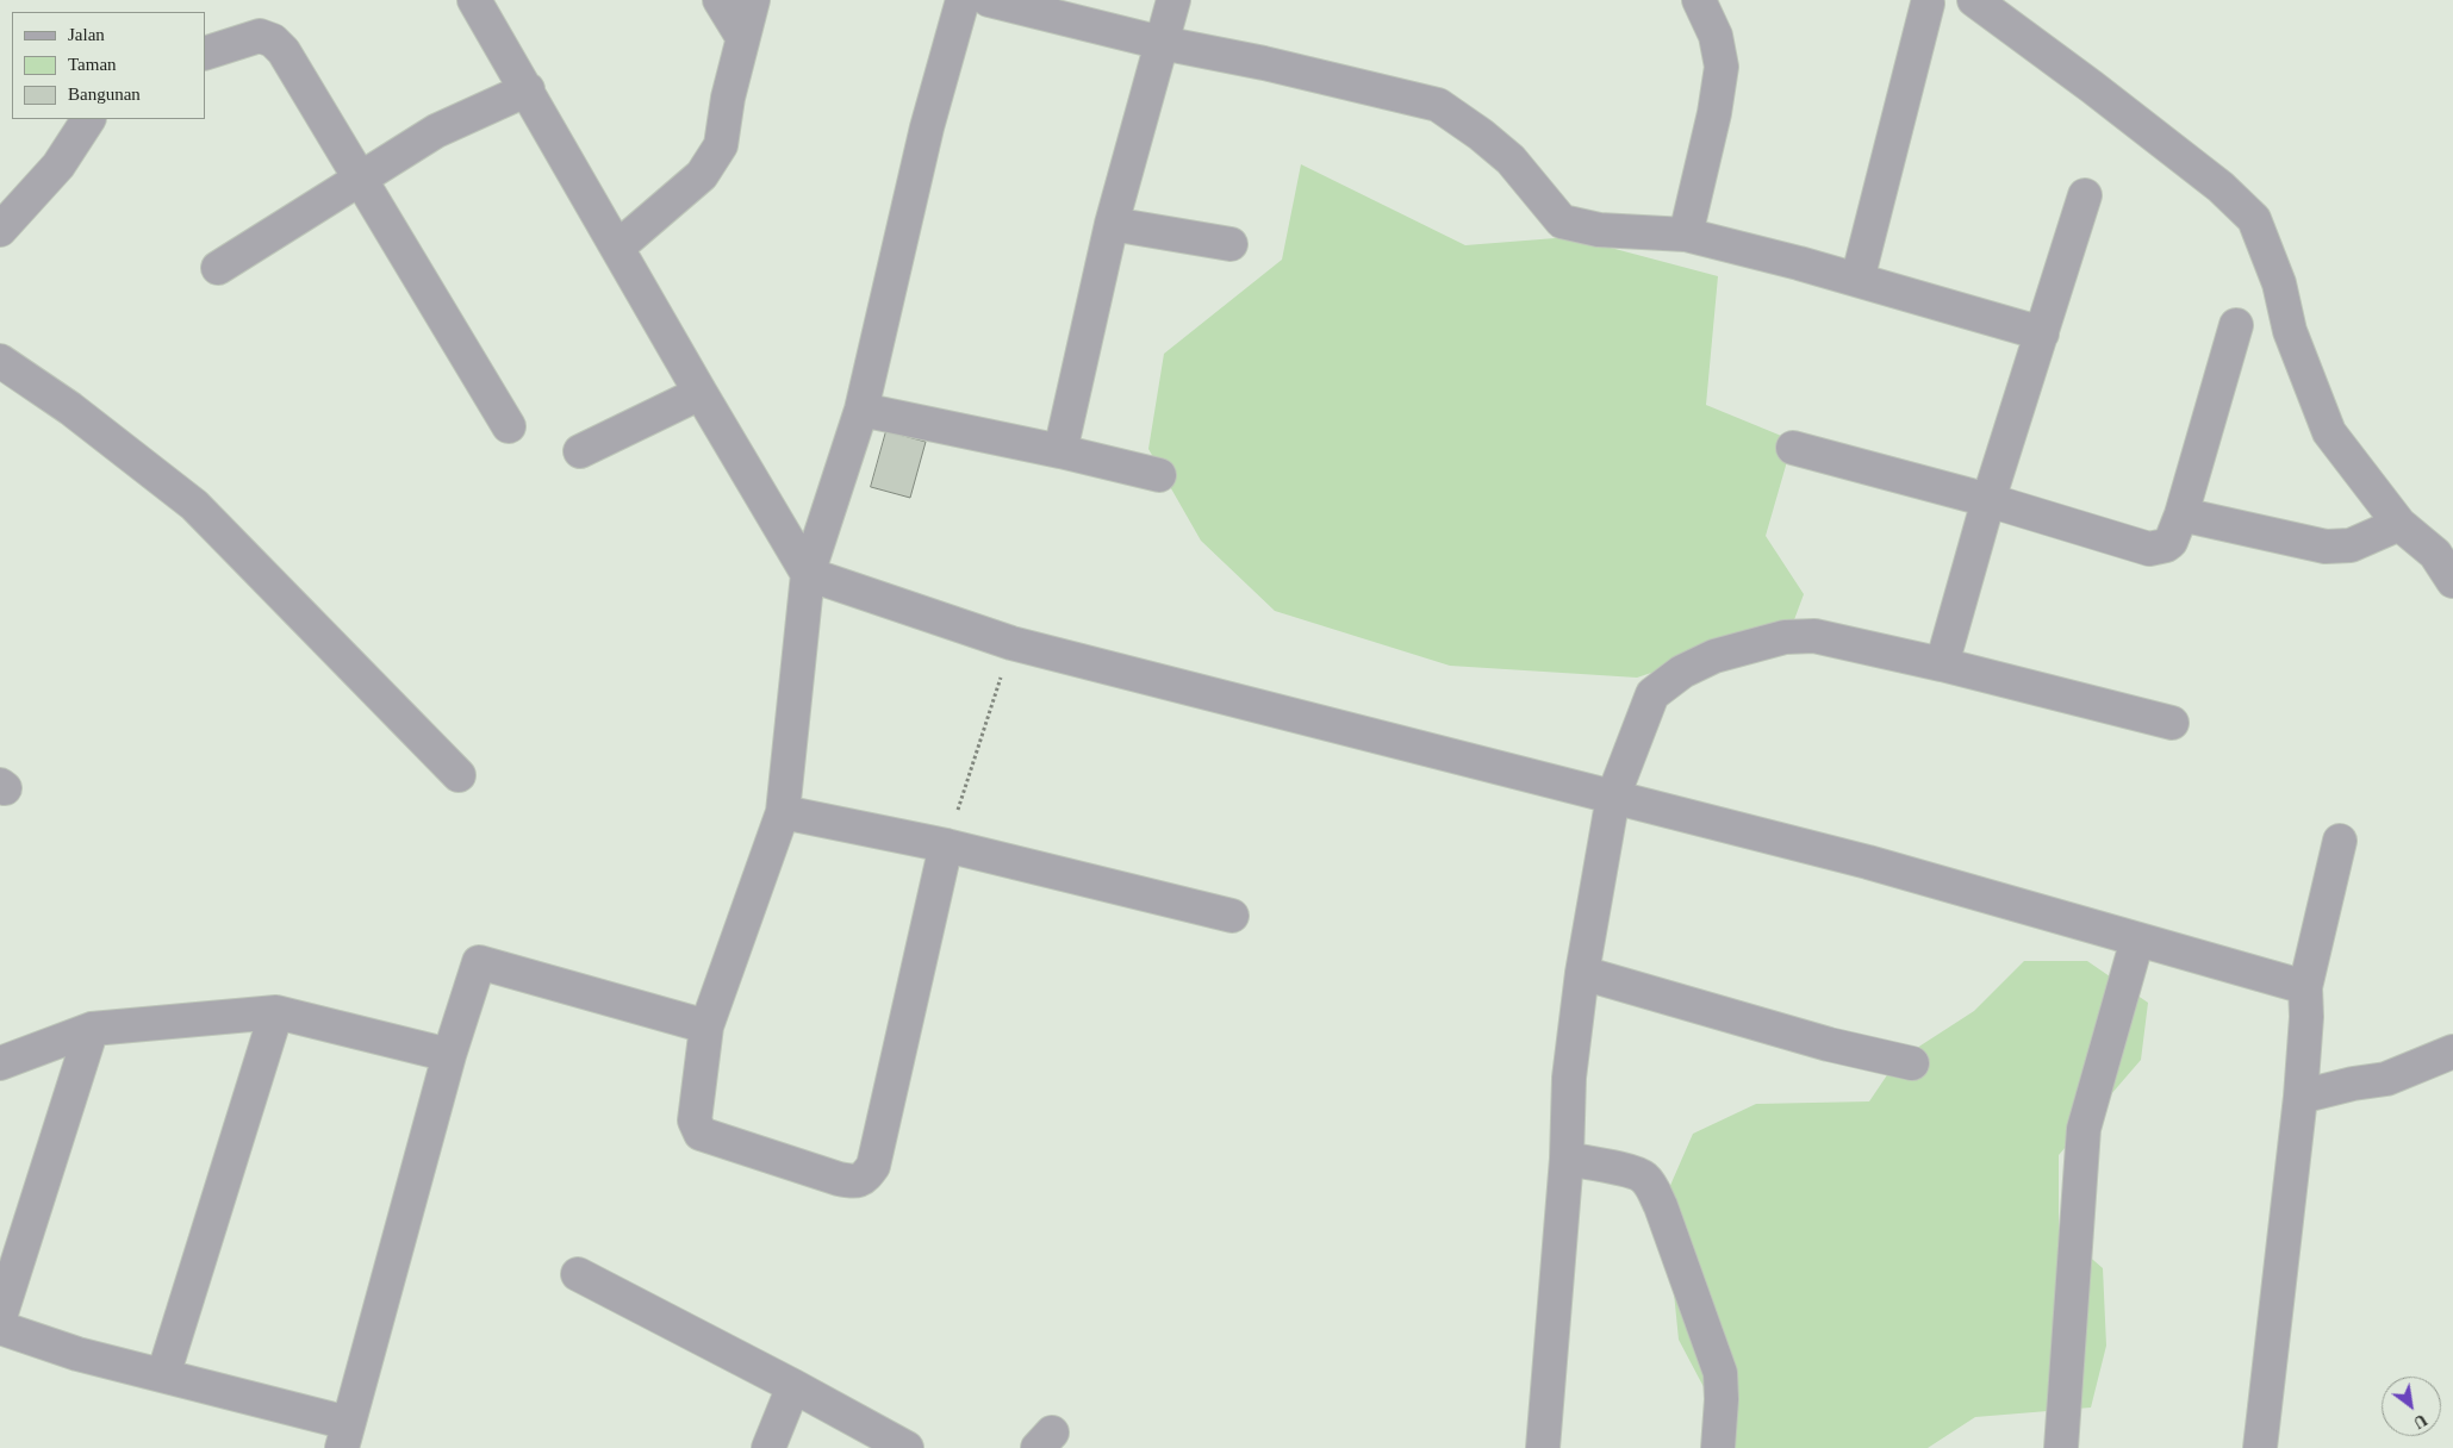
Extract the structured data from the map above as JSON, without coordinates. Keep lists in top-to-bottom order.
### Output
{
  "legend": ["Jalan", "Taman", "Bangunan"],
  "north": "bottom right"
}
